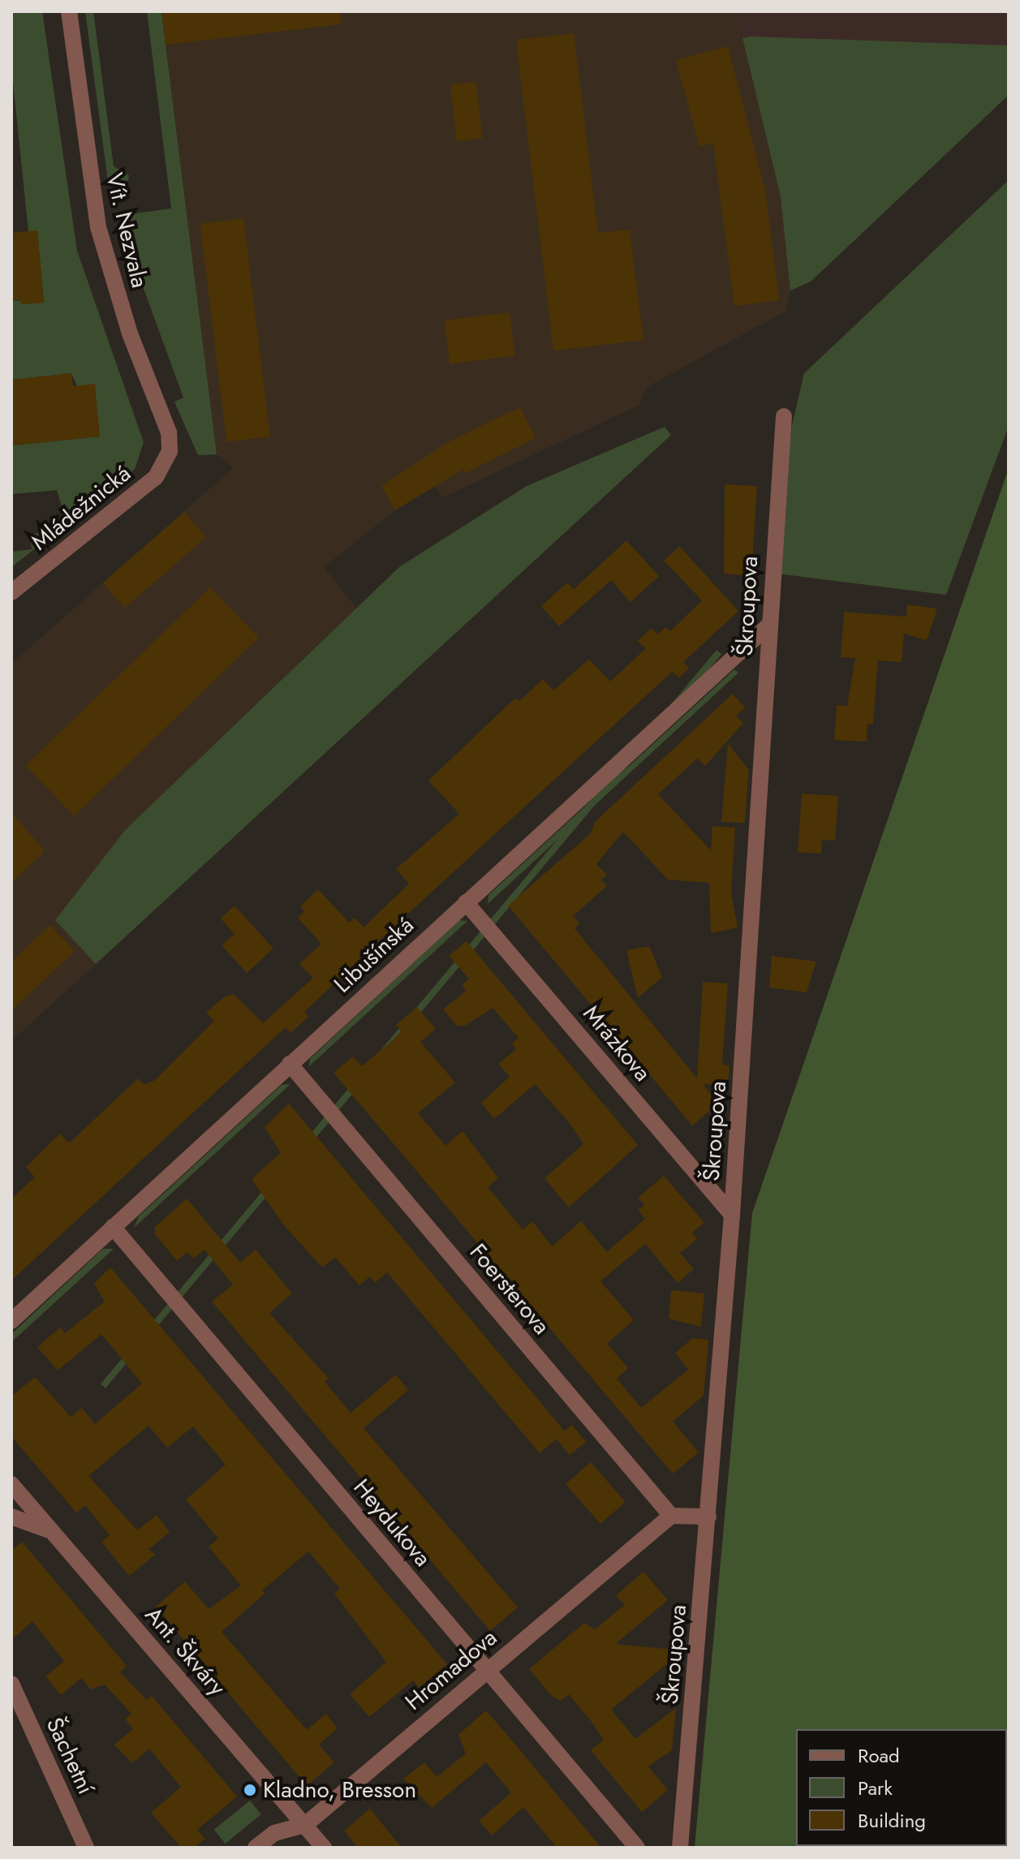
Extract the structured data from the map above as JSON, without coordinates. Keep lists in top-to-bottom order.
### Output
{
  "streets": {
    "street": [
      "Vít. Nezvala",
      "Mládežnická",
      "Škroupova",
      "Libušínská",
      "Mrázkova",
      "Foersterova",
      "Heydukova",
      "Ant. Škváry",
      "Hromadova",
      "Šachetní"
    ]
  },
  "crossings": [
    ["Vít. Nezvala", "Mládežnická"],
    ["Škroupova", "Libušínská"],
    ["Škroupova", "Mrázkova"],
    ["Libušínská", "Mrázkova"],
    ["Libušínská", "Foersterova"],
    ["Libušínská", "Heydukova"],
    ["Foersterova", "Hromadova"],
    ["Heydukova", "Hromadova"],
    ["Ant. Škváry", "Hromadova"]
  ],
  "places": ["Kladno, Bresson"],
  "legend": ["Road", "Park", "Building"]
}
